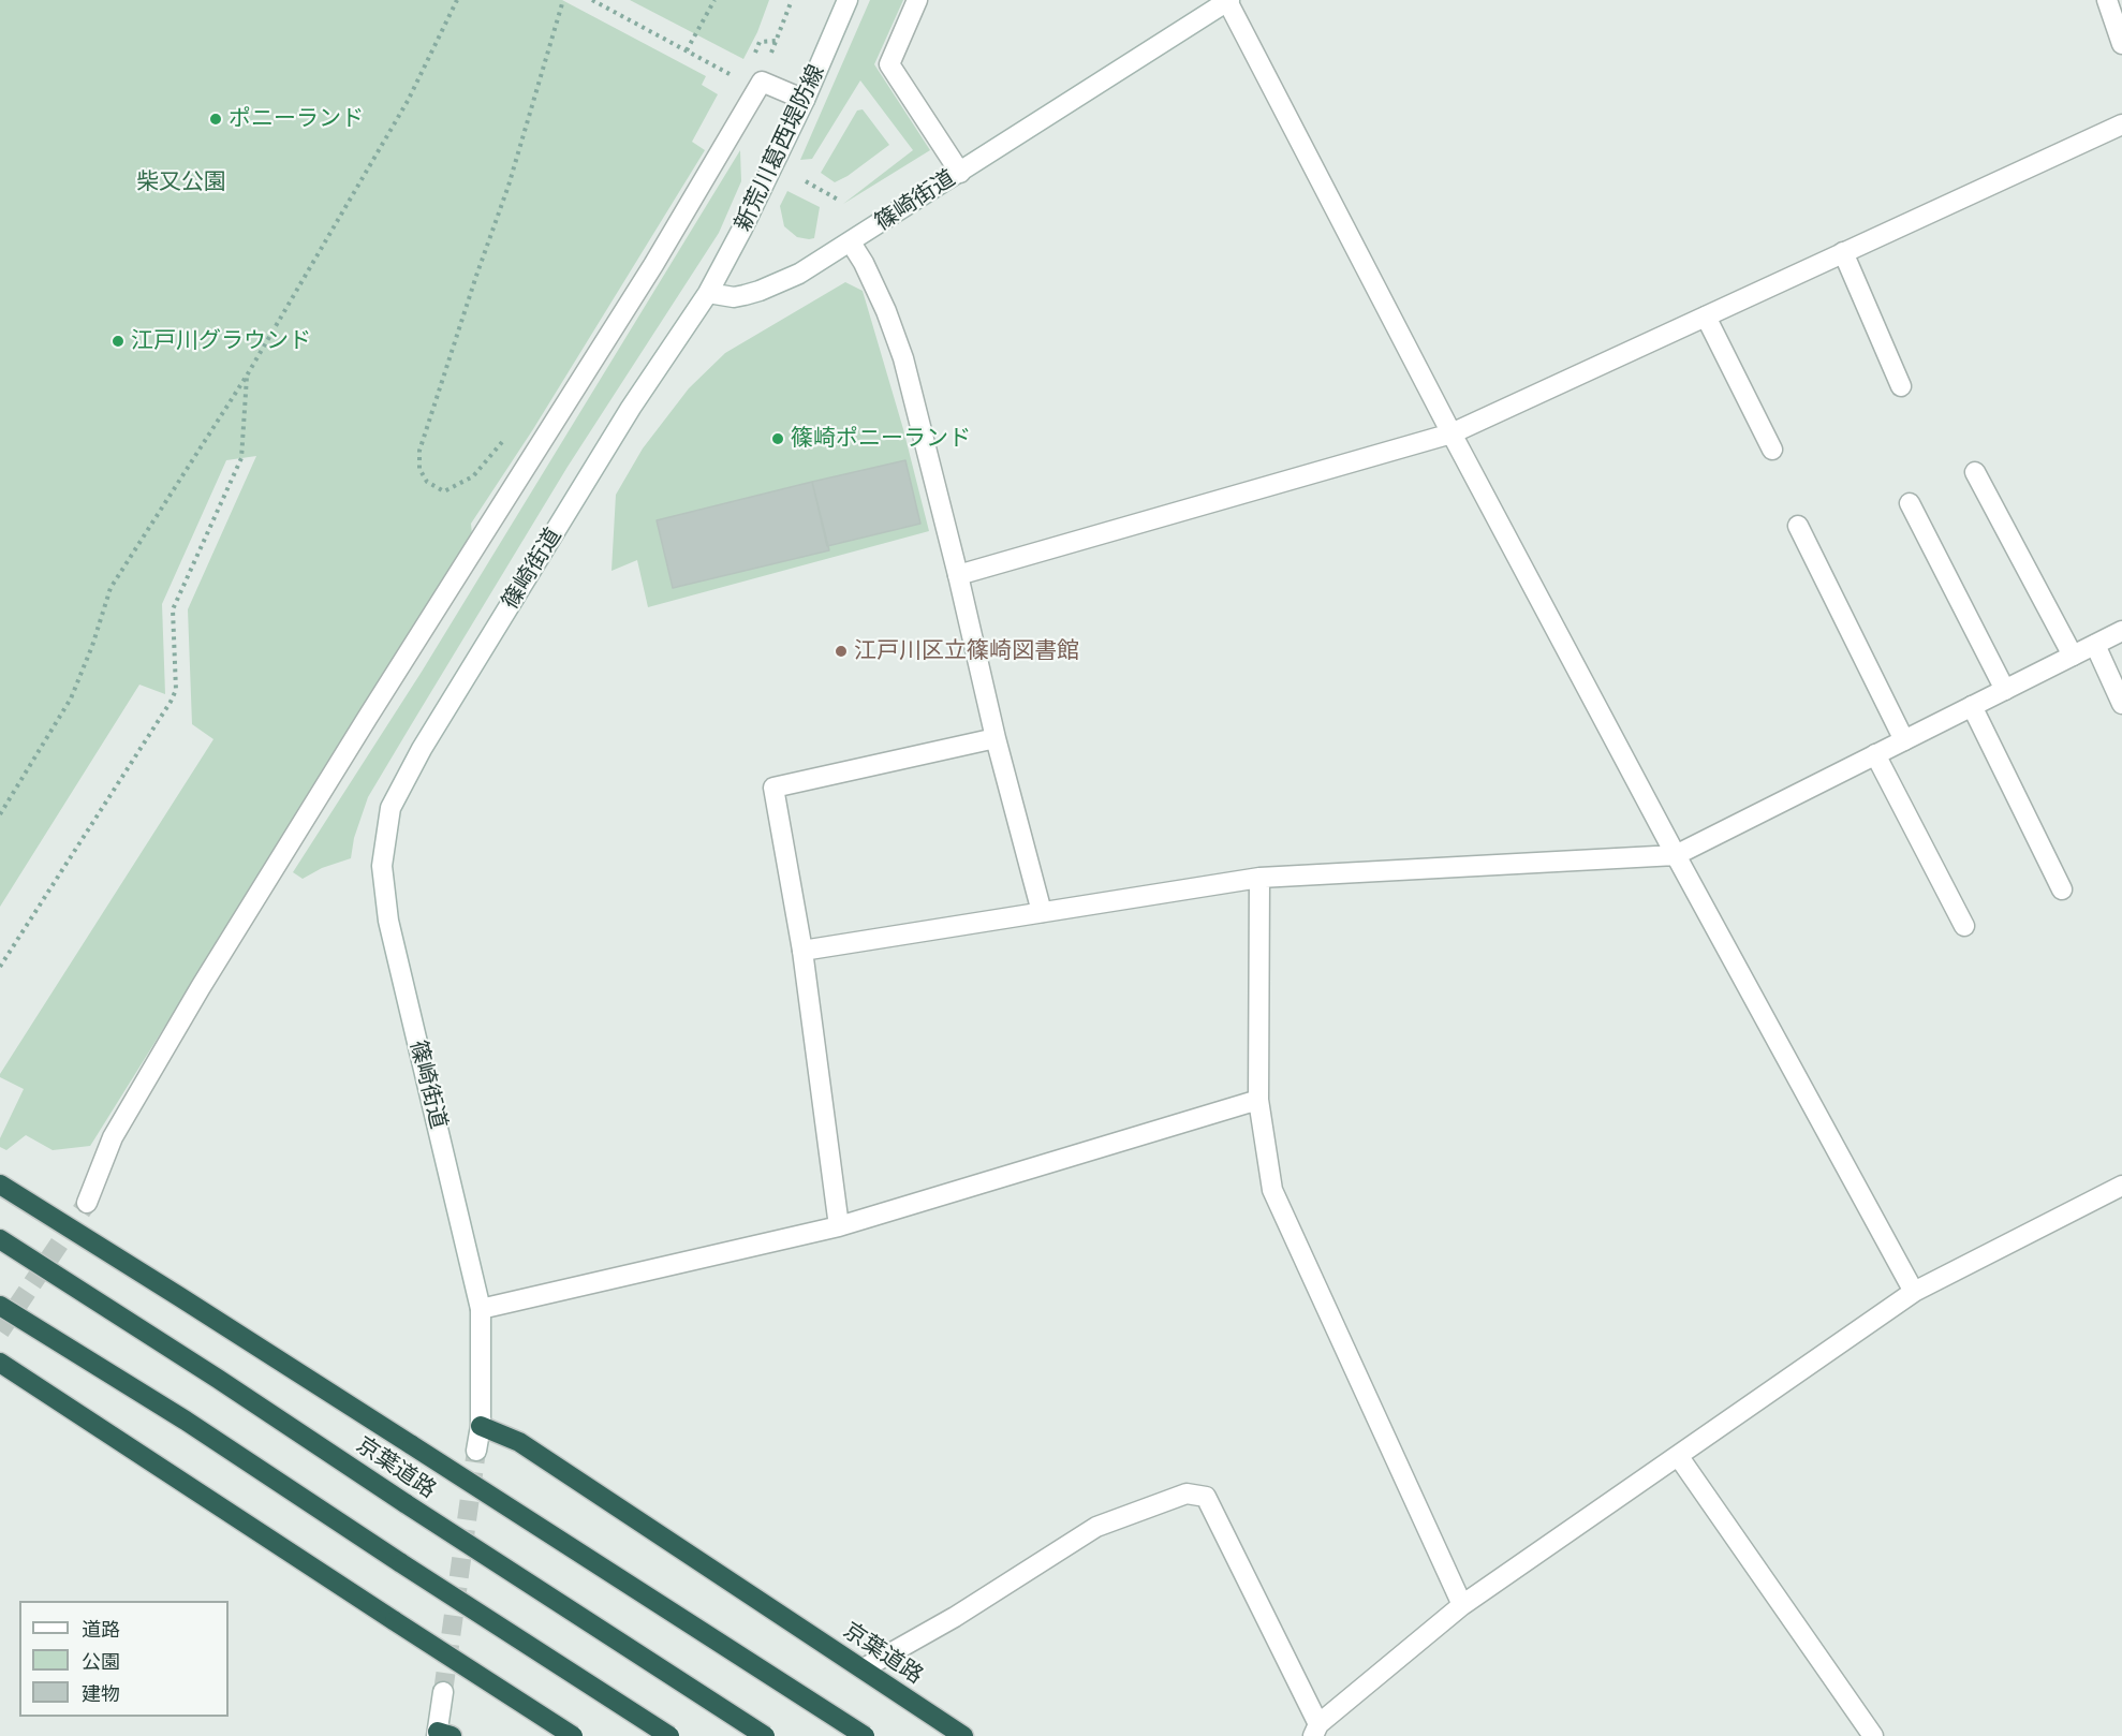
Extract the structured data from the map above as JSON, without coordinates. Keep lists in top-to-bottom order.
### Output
{
  "streets": {
    "highway": ["京葉道路"],
    "street": ["新荒川葛西堤防線", "篠崎街道"]
  },
  "crossings": [
    ["新荒川葛西堤防線", "篠崎街道"],
    ["篠崎街道", "京葉道路"]
  ],
  "parks": ["柴又公園"],
  "places": [
    "ポニーランド",
    "江戸川グラウンド",
    "篠崎ポニーランド",
    "江戸川区立篠崎図書館"
  ],
  "legend": ["道路", "公園", "建物"]
}
